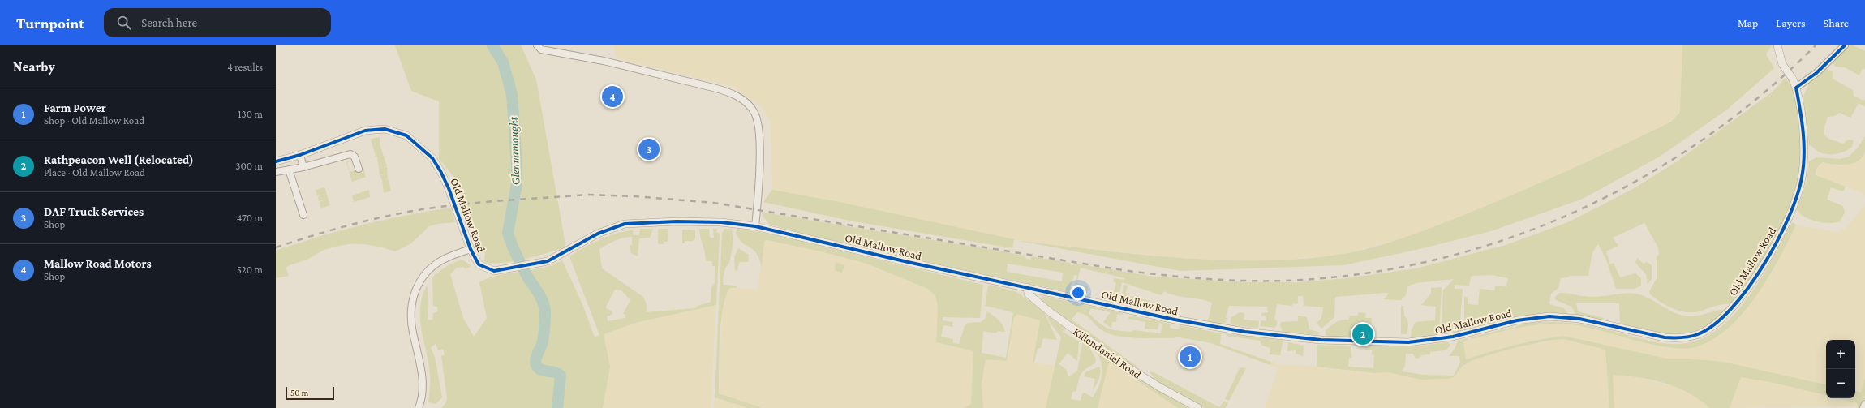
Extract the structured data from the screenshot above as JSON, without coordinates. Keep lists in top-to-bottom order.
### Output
{
  "streets": {
    "street": ["Old Mallow Road", "Killendaniel Road"]
  },
  "crossings": [
    ["Old Mallow Road", "Killendaniel Road"]
  ],
  "water": ["Glennamought"],
  "scale_bar": "50 m",
  "page": {
    "header": "Turnpoint",
    "search": "Search here",
    "nav": ["Map", "Layers", "Share"],
    "heading": ["Nearby", "4 results"],
    "pins": [
      "4",
      "3",
      "2",
      "1"
    ],
    "list": [
      {
        "mark": "1",
        "name": "Farm Power",
        "note": "Shop · Old Mallow Road",
        "value": "130 m"
      },
      {
        "mark": "2",
        "name": "Rathpeacon Well (Relocated)",
        "note": "Place · Old Mallow Road",
        "value": "300 m"
      },
      {
        "mark": "3",
        "name": "DAF Truck Services",
        "note": "Shop",
        "value": "470 m"
      },
      {
        "mark": "4",
        "name": "Mallow Road Motors",
        "note": "Shop",
        "value": "520 m"
      }
    ],
    "map_buttons": ["+", "−"],
    "scale": "50 m"
  }
}
